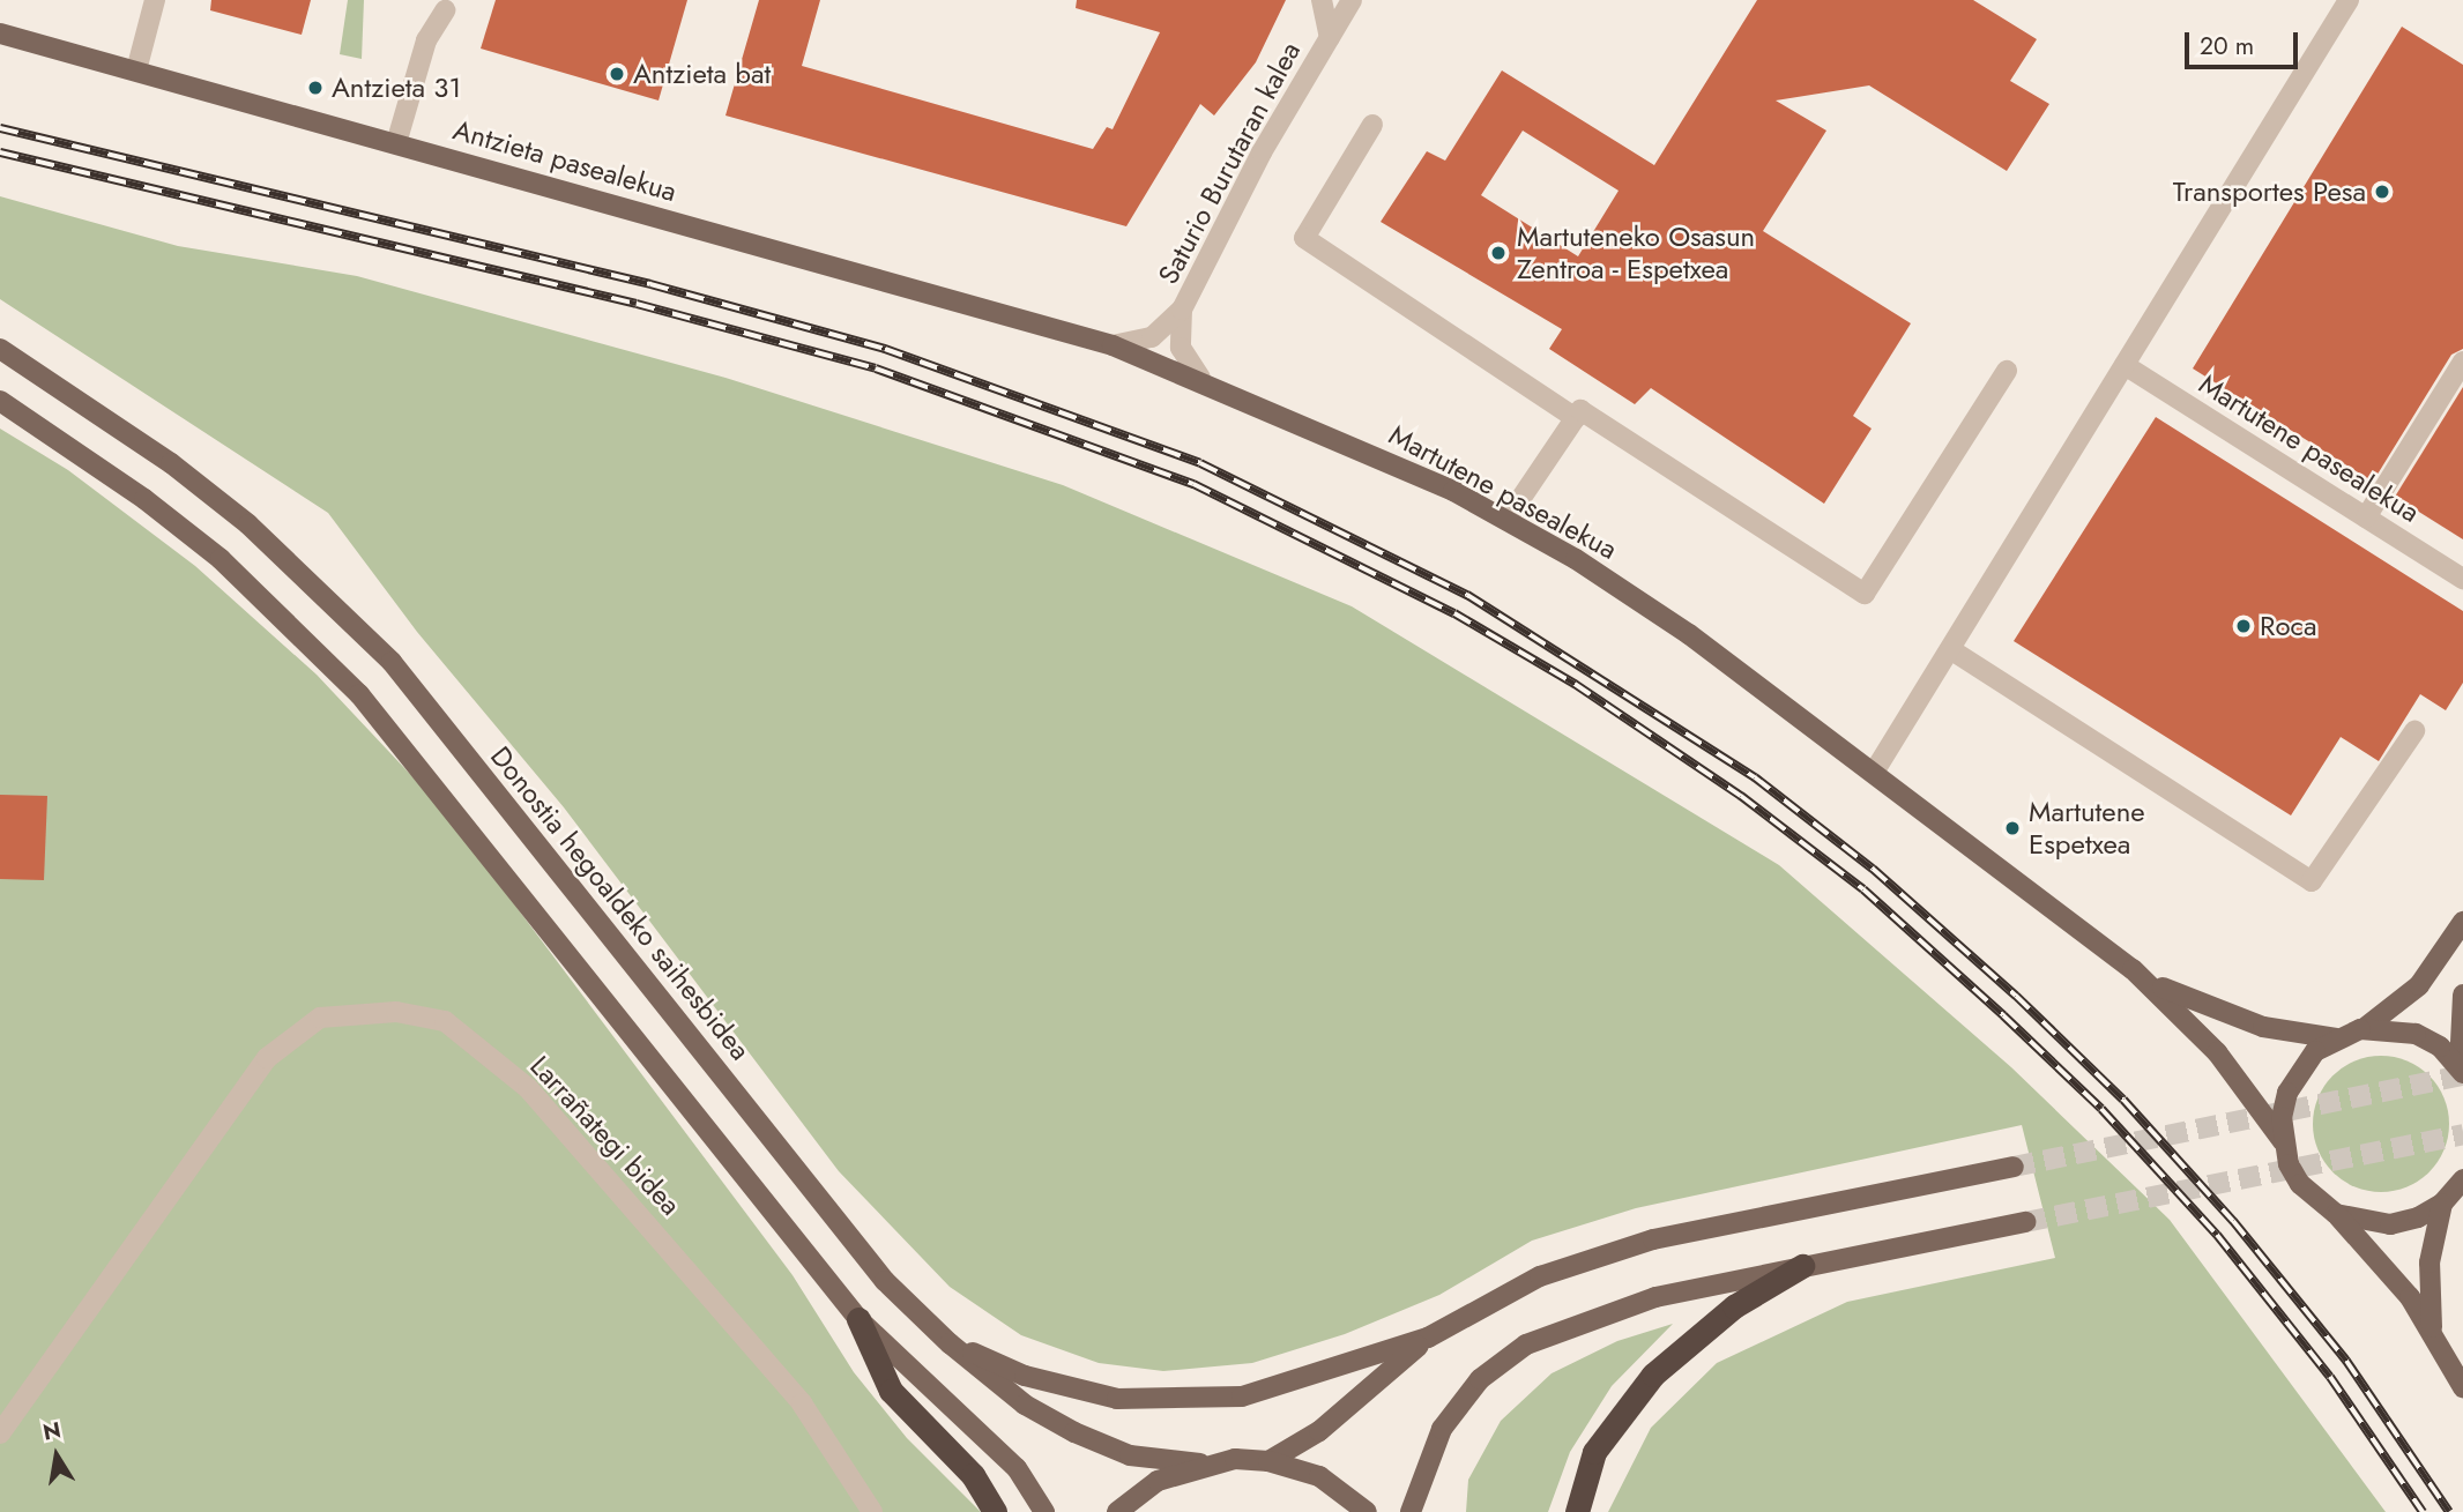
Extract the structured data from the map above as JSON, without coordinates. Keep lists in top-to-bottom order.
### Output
{
  "streets": {
    "main road": ["Antzieta pasealekua", "Martutene pasealekua", "Donostia hegoaldeko saihesbidea"],
    "street": ["Saturio Burutaran kalea", "Larrañategi bidea"]
  },
  "crossings": [
    ["Antzieta pasealekua", "Martutene pasealekua"]
  ],
  "places": [
    "Antzieta bat",
    "Antzieta 31",
    "Transportes Pesa",
    "Martuteneko Osasun Zentroa - Espetxea",
    "Roca",
    "Martutene Espetxea"
  ],
  "scale_bar": "20 m",
  "north": "top"
}
